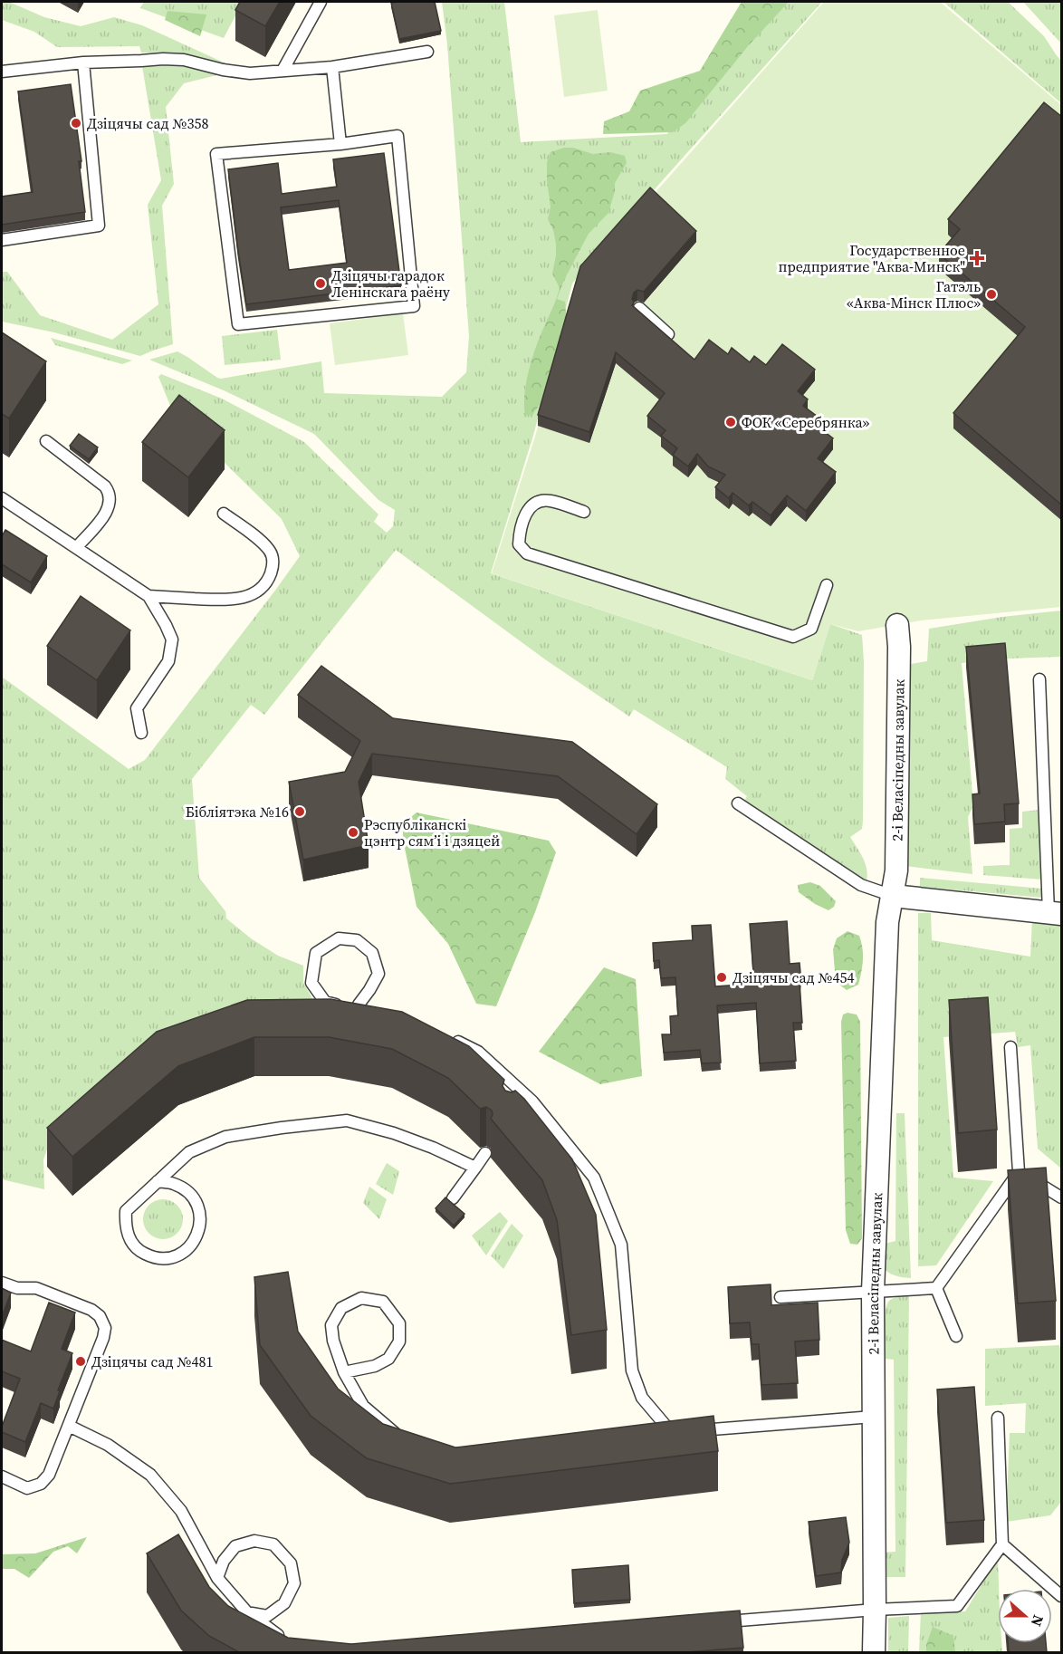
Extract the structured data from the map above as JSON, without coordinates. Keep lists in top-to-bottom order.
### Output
{
  "streets": {
    "street": ["2-і Веласіпедны завулак"]
  },
  "places": {
    "other": [
      "Дзіцячы сад №358",
      "Дзіцячы гарадок Ленінскага раёну",
      "Гатэль «Аква-Мінск Плюс»",
      "ФОК «Серебрянка»",
      "Бібліятэка №16",
      "Рэспубліканскі цэнтр сямʼі і дзяцей",
      "Дзіцячы сад №454",
      "Дзіцячы сад №481"
    ],
    "health": ["Государственное предприятие \"Аква-Минск\""]
  },
  "north": "right"
}
